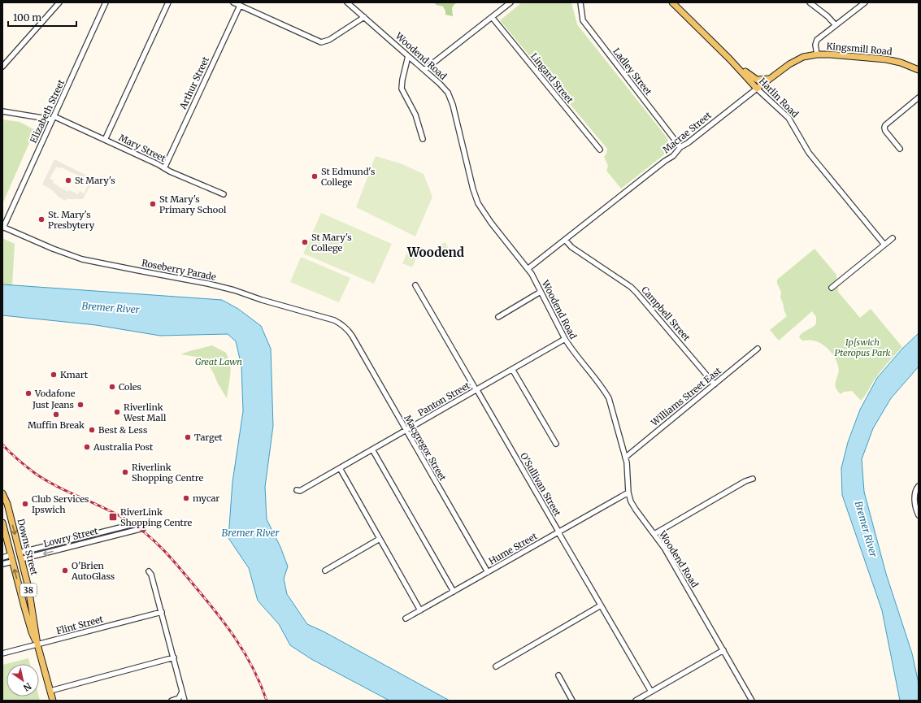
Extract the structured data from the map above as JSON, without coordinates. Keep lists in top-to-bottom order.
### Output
{
  "streets": {
    "main road": [
      "Kingsmill Road",
      "Harlin Road",
      "Macrae Street",
      "Lowry Street",
      "Downs Street",
      "38"
    ],
    "street": [
      "Woodend Road",
      "Ladley Street",
      "Lingard Street",
      "Arthur Street",
      "Elizabeth Street",
      "Mary Street",
      "Roseberry Parade",
      "Campbell Street",
      "Williams Street East",
      "Panton Street",
      "Macgregor Street",
      "O'Sullivan Street",
      "Hume Street",
      "Flint Street"
    ]
  },
  "crossings": [
    ["Kingsmill Road", "Macrae Street"],
    ["Woodend Road", "Macrae Street"],
    ["Woodend Road", "Williams Street East"],
    ["Woodend Road", "Panton Street"],
    ["Woodend Road", "Hume Street"],
    ["Ladley Street", "Macrae Street"],
    ["Arthur Street", "Mary Street"],
    ["Harlin Road", "Macrae Street"],
    ["Elizabeth Street", "Mary Street"],
    ["Elizabeth Street", "Roseberry Parade"],
    ["Macrae Street", "Campbell Street"],
    ["Roseberry Parade", "Macgregor Street"],
    ["Campbell Street", "Williams Street East"],
    ["Panton Street", "Macgregor Street"],
    ["Panton Street", "O'Sullivan Street"],
    ["Macgregor Street", "Hume Street"],
    ["O'Sullivan Street", "Hume Street"],
    ["Lowry Street", "Downs Street"],
    ["Downs Street", "Flint Street"]
  ],
  "districts": ["Woodend"],
  "water": ["Bremer River"],
  "parks": ["Ip[swich Pteropus Park", "Great Lawn"],
  "places": {
    "other": [
      "St Edmund's College",
      "St Mary's",
      "St Mary's Primary School",
      "St. Mary's Presbytery",
      "St Mary's College",
      "Kmart",
      "Coles",
      "Vodafone",
      "Just Jeans",
      "Riverlink West Mall",
      "Muffin Break",
      "Best & Less",
      "Target",
      "Australia Post",
      "Riverlink Shopping Centre",
      "mycar",
      "Club Services Ipswich",
      "O'Brien AutoGlass"
    ],
    "transit": ["RiverLink Shopping Centre"]
  },
  "scale_bar": "100 m",
  "north": "bottom right"
}
